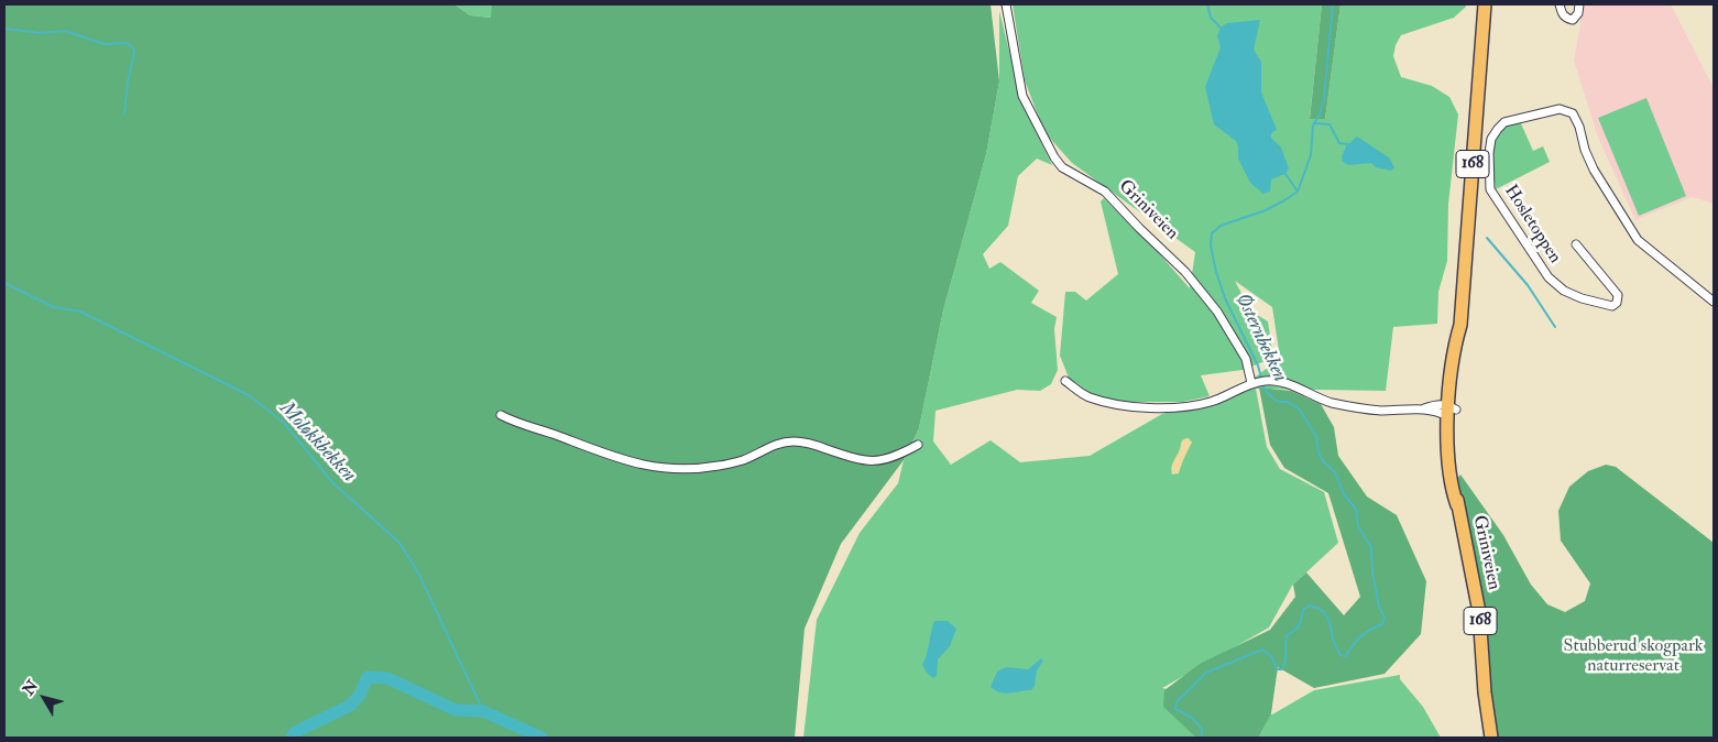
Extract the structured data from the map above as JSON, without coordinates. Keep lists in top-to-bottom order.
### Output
{
  "streets": {
    "main road": ["168", "Griniveien"],
    "street": ["Hosletoppen"]
  },
  "water": ["Østernbekken", "Moløkkbekken"],
  "parks": ["Stubberud skogpark naturreservat"],
  "north": "top left"
}
